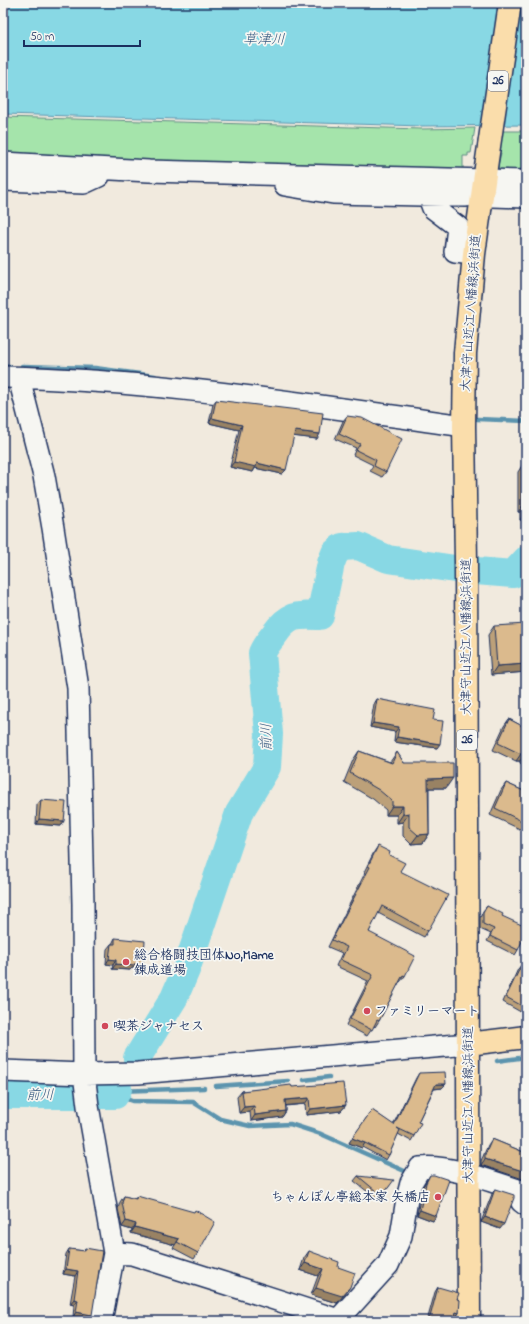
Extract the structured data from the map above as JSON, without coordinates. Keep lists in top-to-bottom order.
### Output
{
  "streets": {
    "main road": ["26", "大津守山近江八幡線;浜街道"]
  },
  "water": ["草津川", "前川"],
  "places": [
    "総合格闘技団体No,Mame 錬成道場",
    "ファミリーマート",
    "喫茶ジャナセス",
    "ちゃんぽん亭総本家 矢橋店"
  ],
  "scale_bar": "50 m"
}
